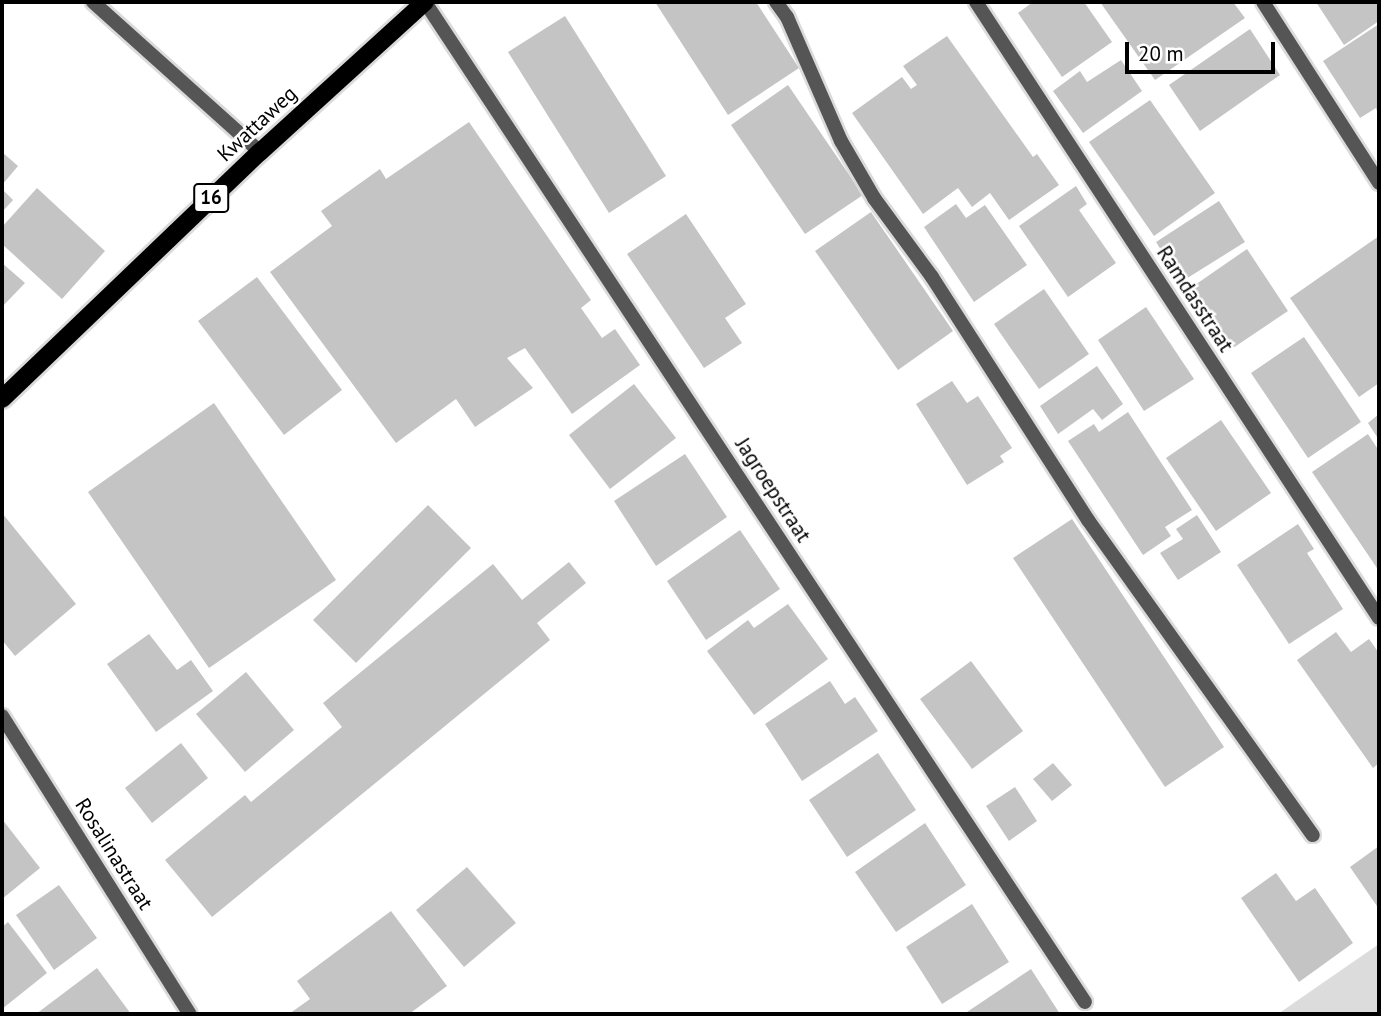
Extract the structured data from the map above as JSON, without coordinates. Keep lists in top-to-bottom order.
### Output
{
  "streets": {
    "main road": ["Kwattaweg", "16"],
    "street": ["Ramdasstraat", "Jagroepstraat", "Rosalinastraat"]
  },
  "crossings": [
    ["Kwattaweg", "Jagroepstraat"]
  ],
  "scale_bar": "20 m"
}
